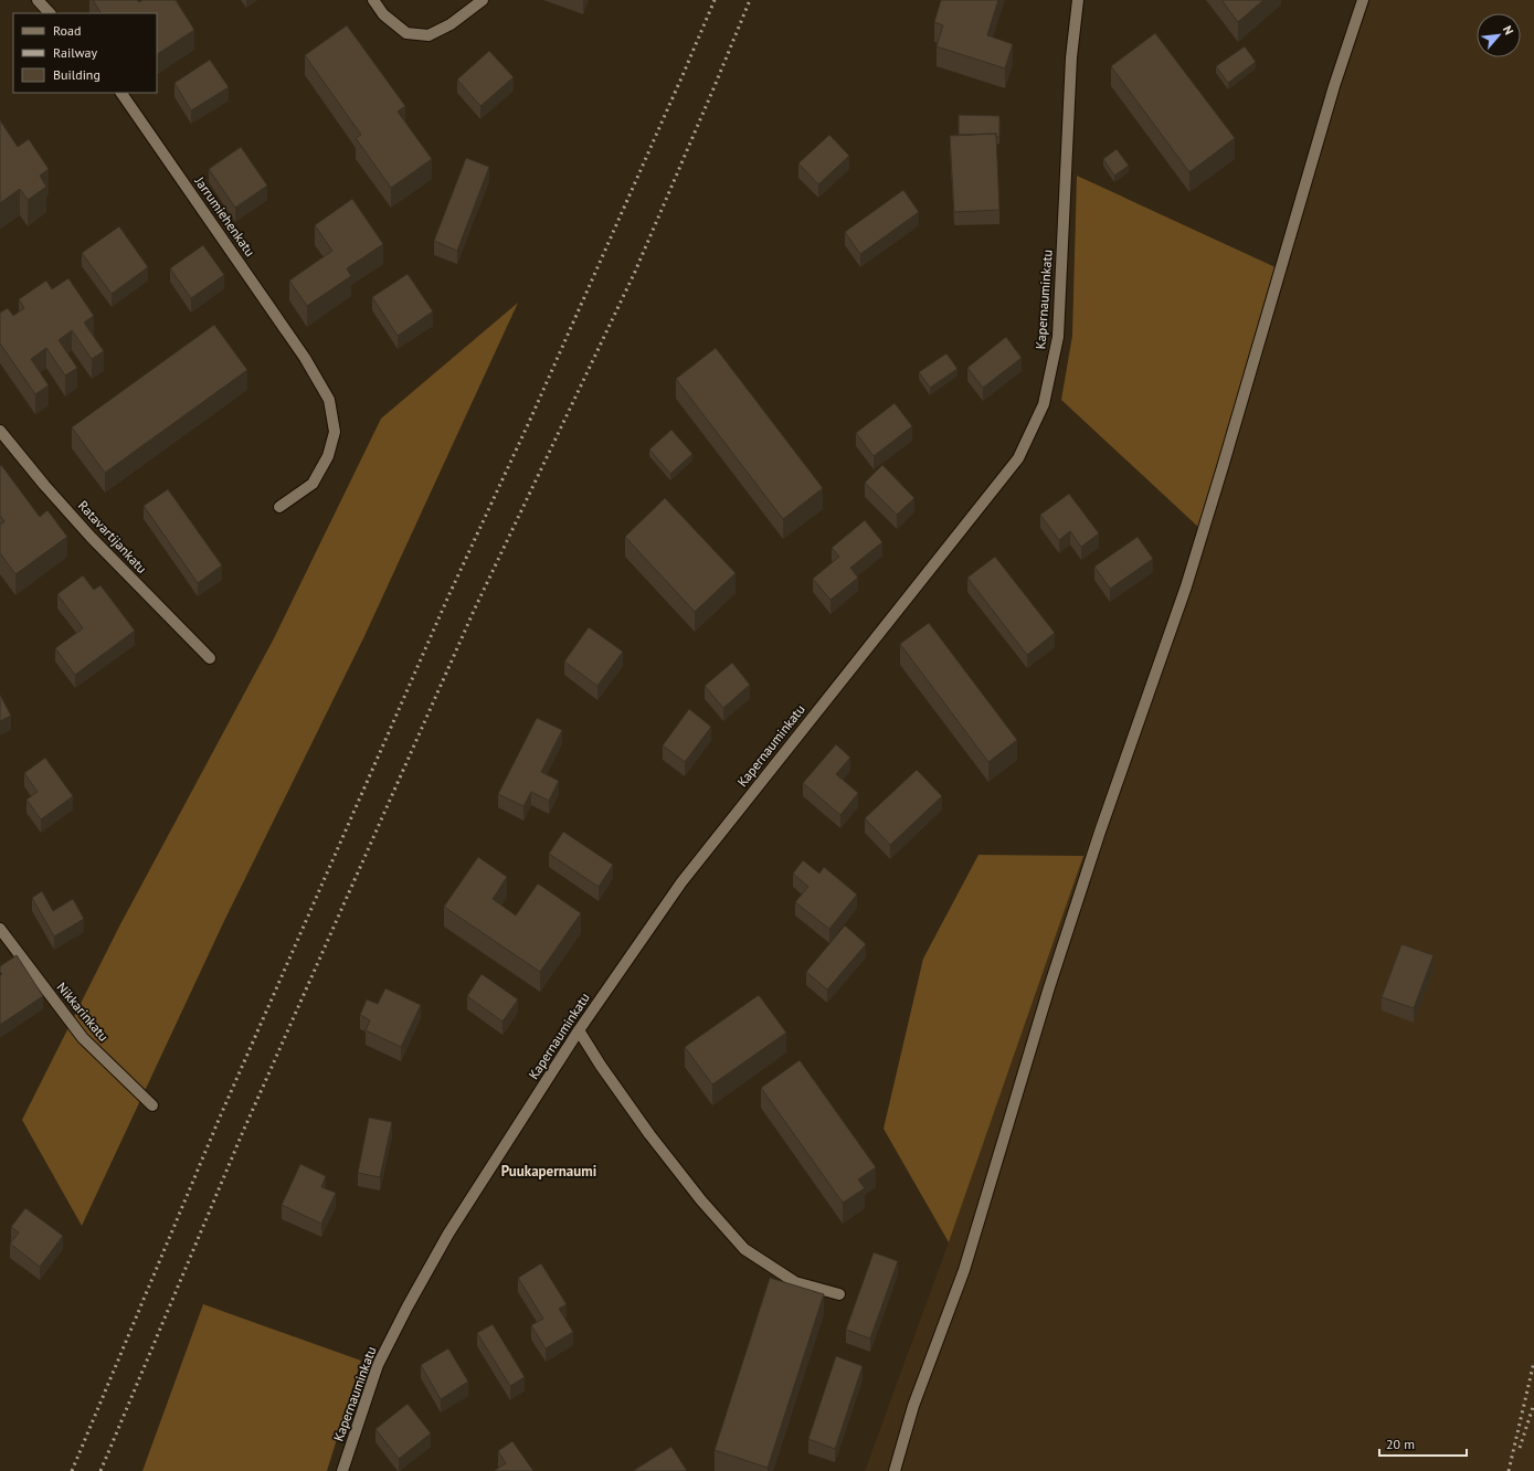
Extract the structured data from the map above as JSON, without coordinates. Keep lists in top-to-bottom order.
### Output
{
  "streets": {
    "street": [
      "Jarrumiehenkatu",
      "Kapernauminkatu",
      "Ratavartijankatu",
      "Nikkarinkatu"
    ]
  },
  "districts": ["Puukapernaumi"],
  "legend": ["Road", "Railway", "Building"],
  "scale_bar": "20 m",
  "north": "top right"
}
